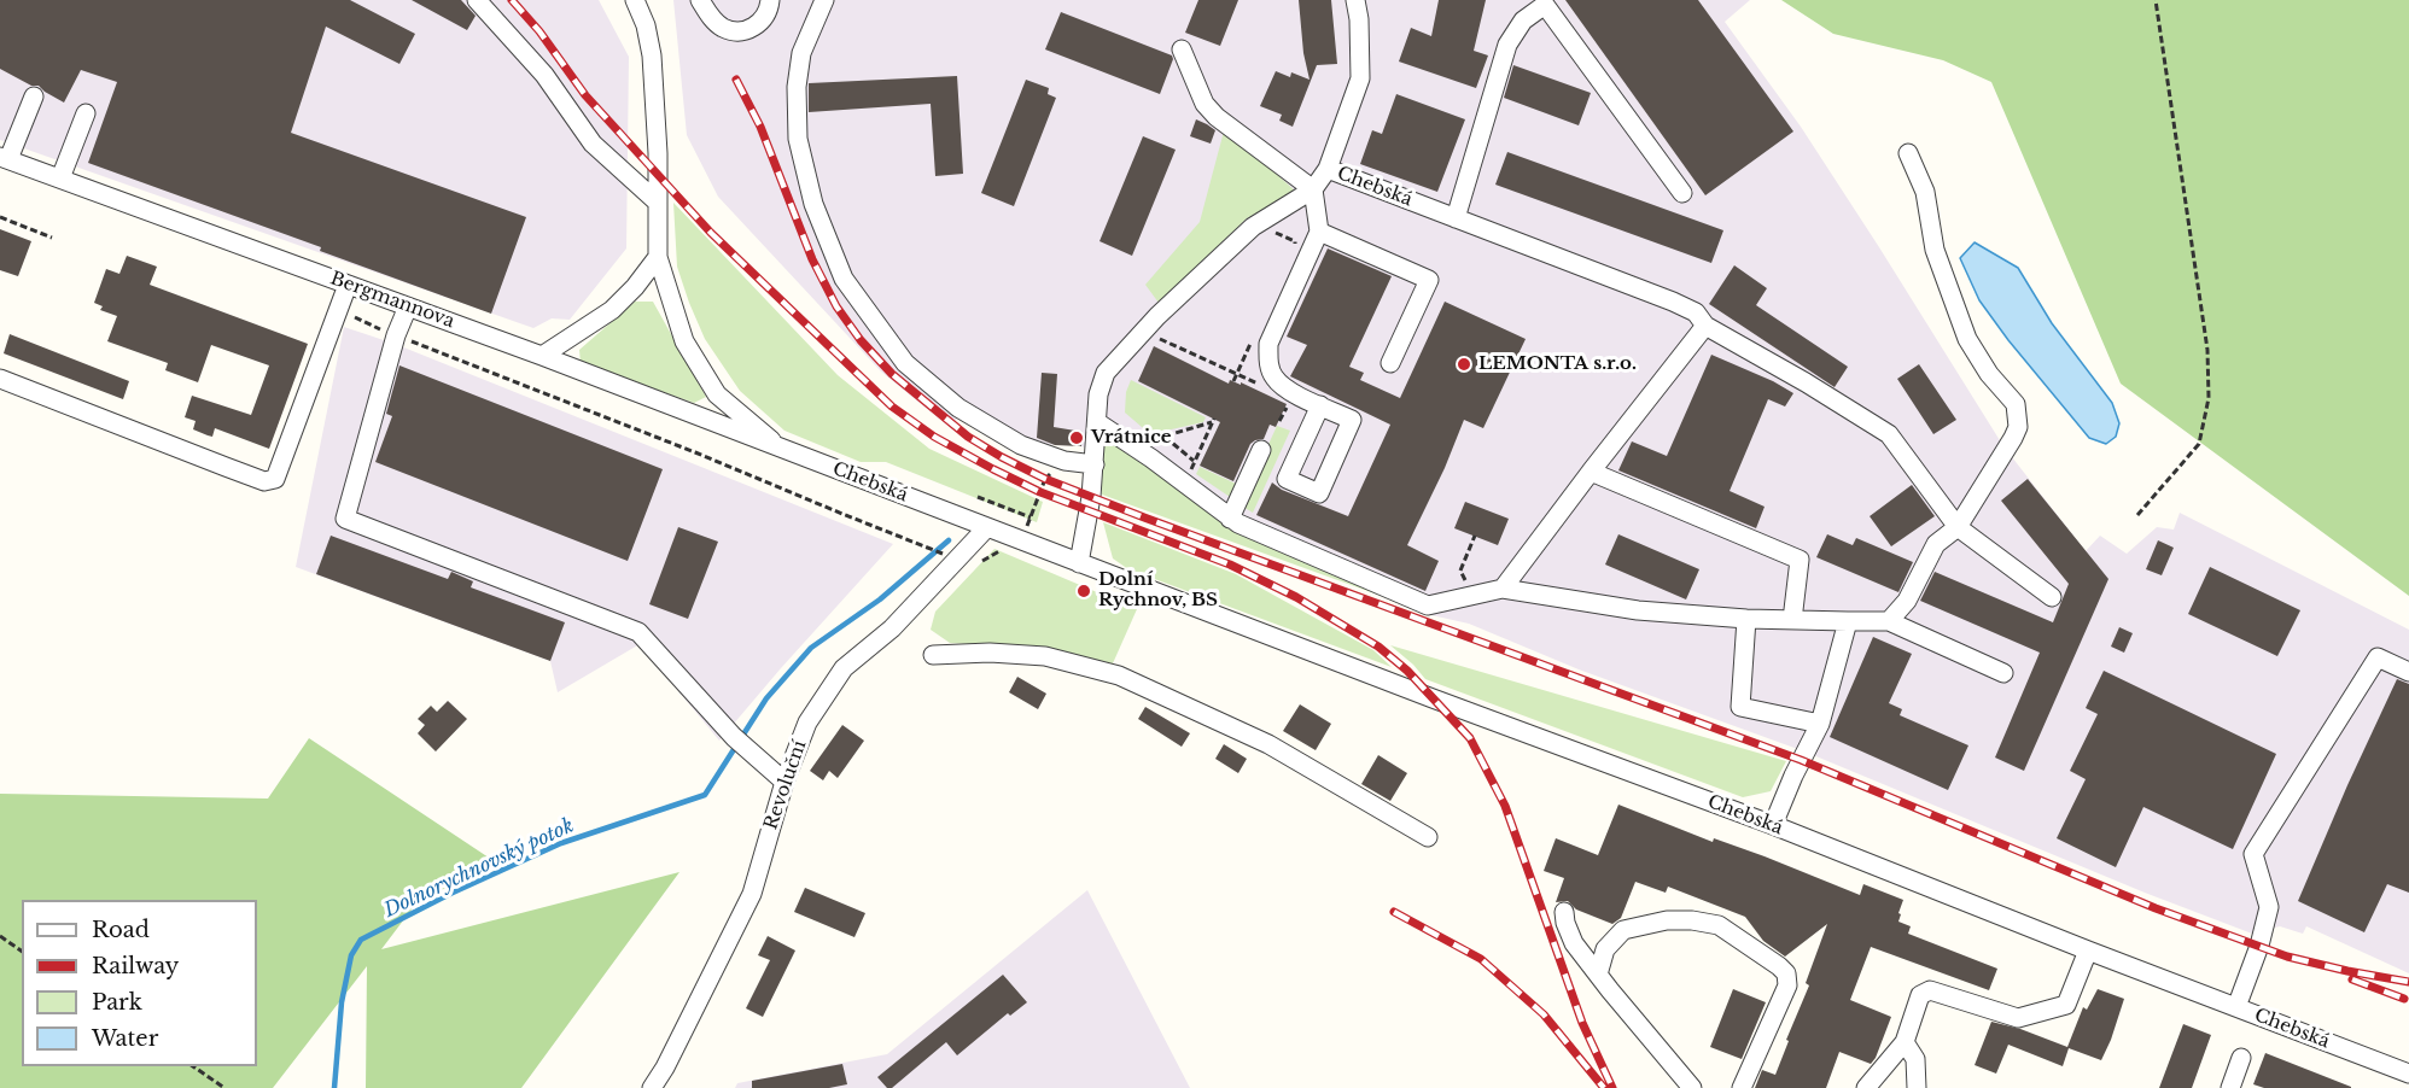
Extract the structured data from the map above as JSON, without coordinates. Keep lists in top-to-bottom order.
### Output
{
  "streets": {
    "street": ["Chebská", "Bergmannova", "Revoluční"]
  },
  "crossings": [
    ["Chebská", "Bergmannova"],
    ["Chebská", "Revoluční"]
  ],
  "water": ["Dolnorychnovský potok"],
  "places": ["LEMONTA s.r.o.", "Vrátnice", "Dolní Rychnov, BS"],
  "legend": [
    "Road",
    "Railway",
    "Park",
    "Water"
  ]
}
